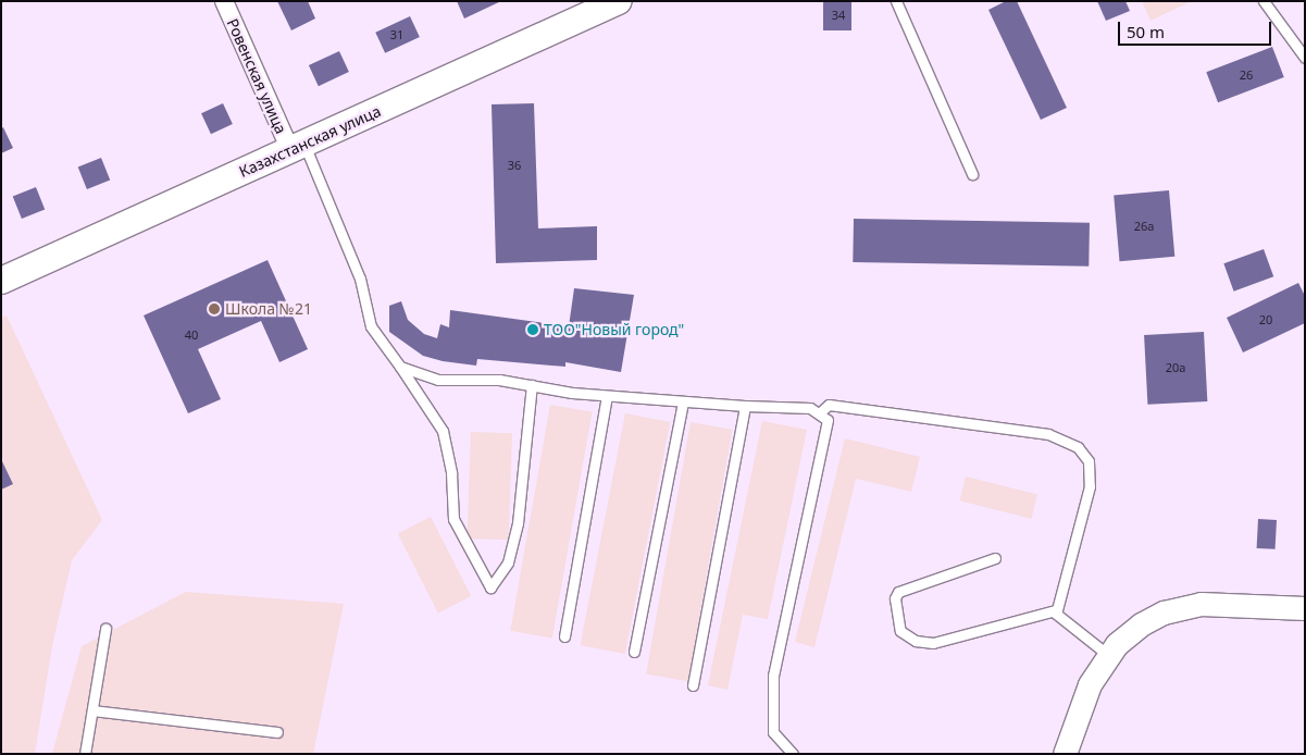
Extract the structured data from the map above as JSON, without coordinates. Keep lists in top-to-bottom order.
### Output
{
  "streets": {
    "main road": ["Казахстанская улица"],
    "street": ["Ровенская улица"]
  },
  "crossings": [
    ["Ровенская улица", "Казахстанская улица"]
  ],
  "places": ["Школа №21", "ТОО\"Новый город\""],
  "house_numbers": [
    "34",
    "31",
    "26",
    "36",
    "26а",
    "20",
    "40",
    "20а"
  ],
  "scale_bar": "50 m"
}
